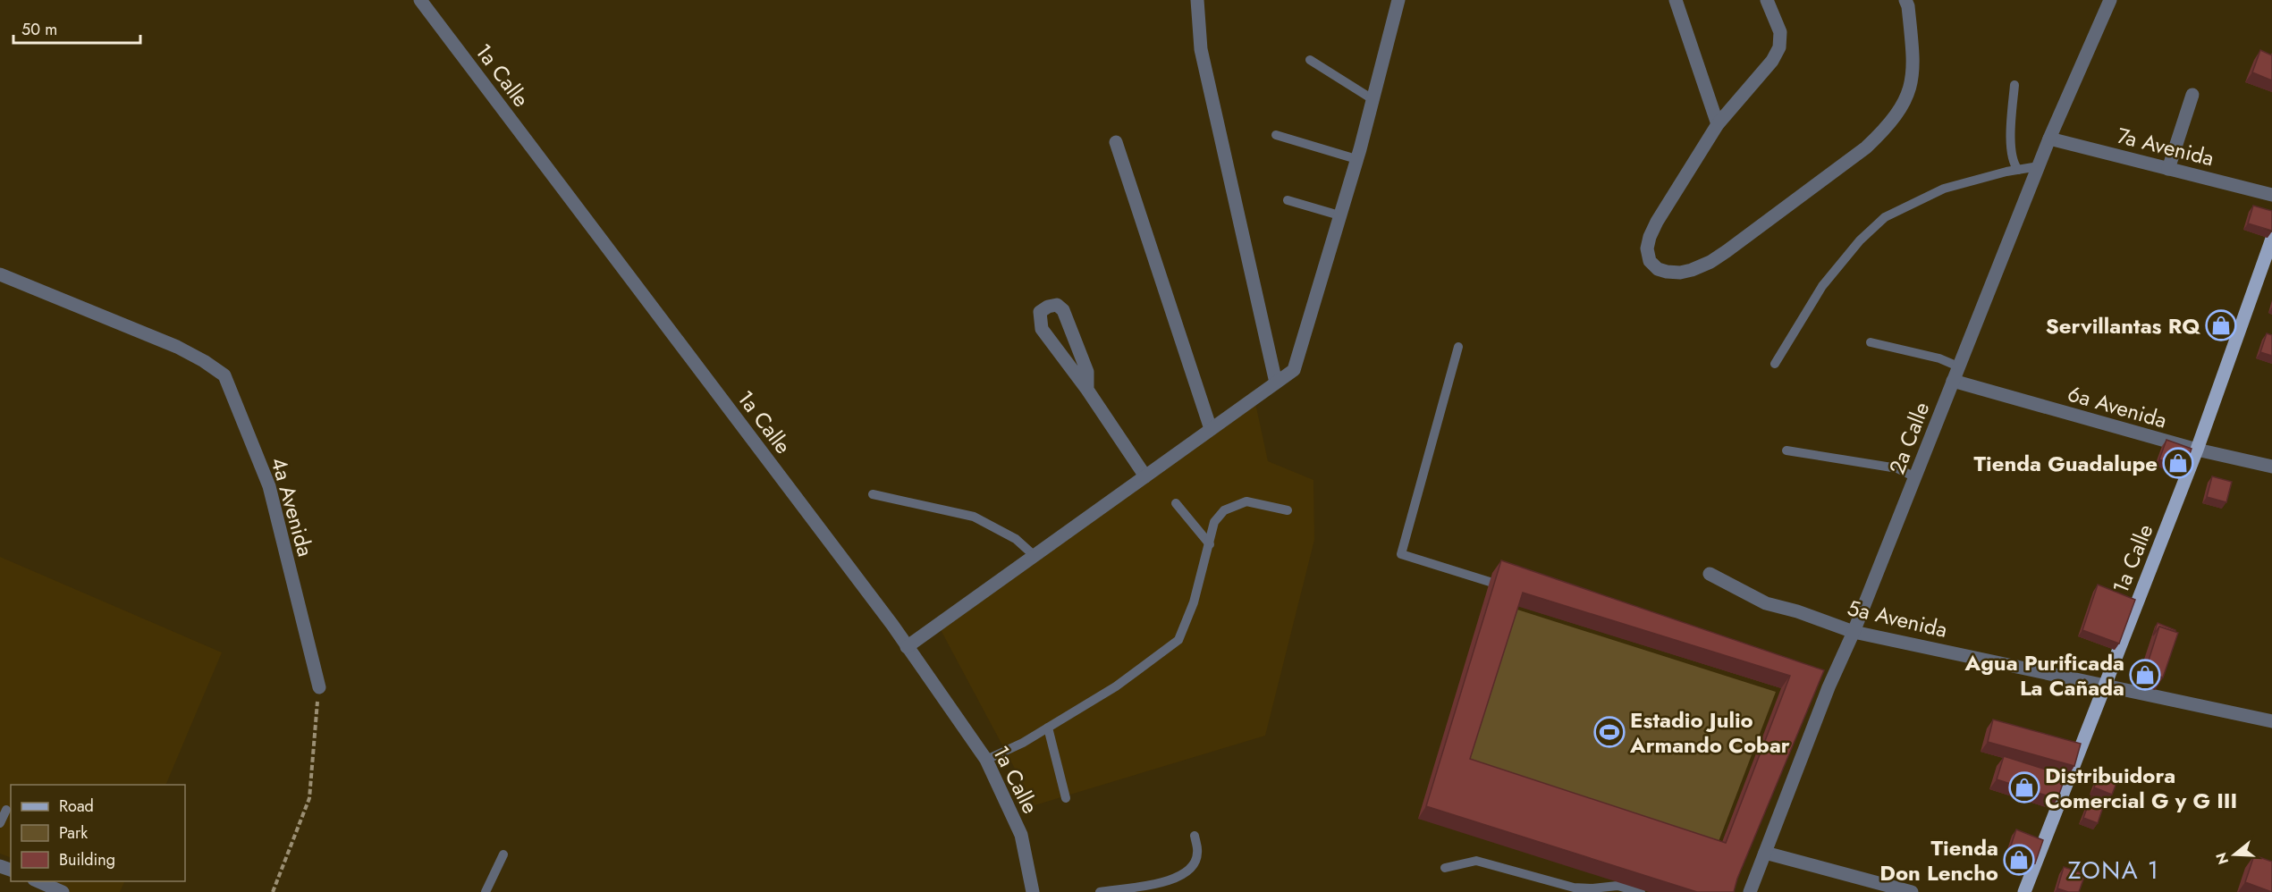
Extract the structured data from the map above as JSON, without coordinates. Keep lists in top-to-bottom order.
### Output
{
  "streets": {
    "main road": ["1a Calle"],
    "street": [
      "7a Avenida",
      "6a Avenida",
      "2a Calle",
      "4a Avenida",
      "5a Avenida"
    ]
  },
  "crossings": [
    ["1a Calle", "6a Avenida"],
    ["1a Calle", "5a Avenida"],
    ["7a Avenida", "2a Calle"],
    ["6a Avenida", "2a Calle"],
    ["2a Calle", "5a Avenida"]
  ],
  "districts": ["ZONA 1"],
  "places": {
    "shop": [
      "Servillantas RQ",
      "Tienda Guadalupe",
      "Agua Purificada La Cañada",
      "Distribuidora Comercial G y G III",
      "Tienda Don Lencho"
    ],
    "sports": ["Estadio Julio Armando Cobar"]
  },
  "legend": ["Road", "Park", "Building"],
  "scale_bar": "50 m",
  "north": "left"
}
